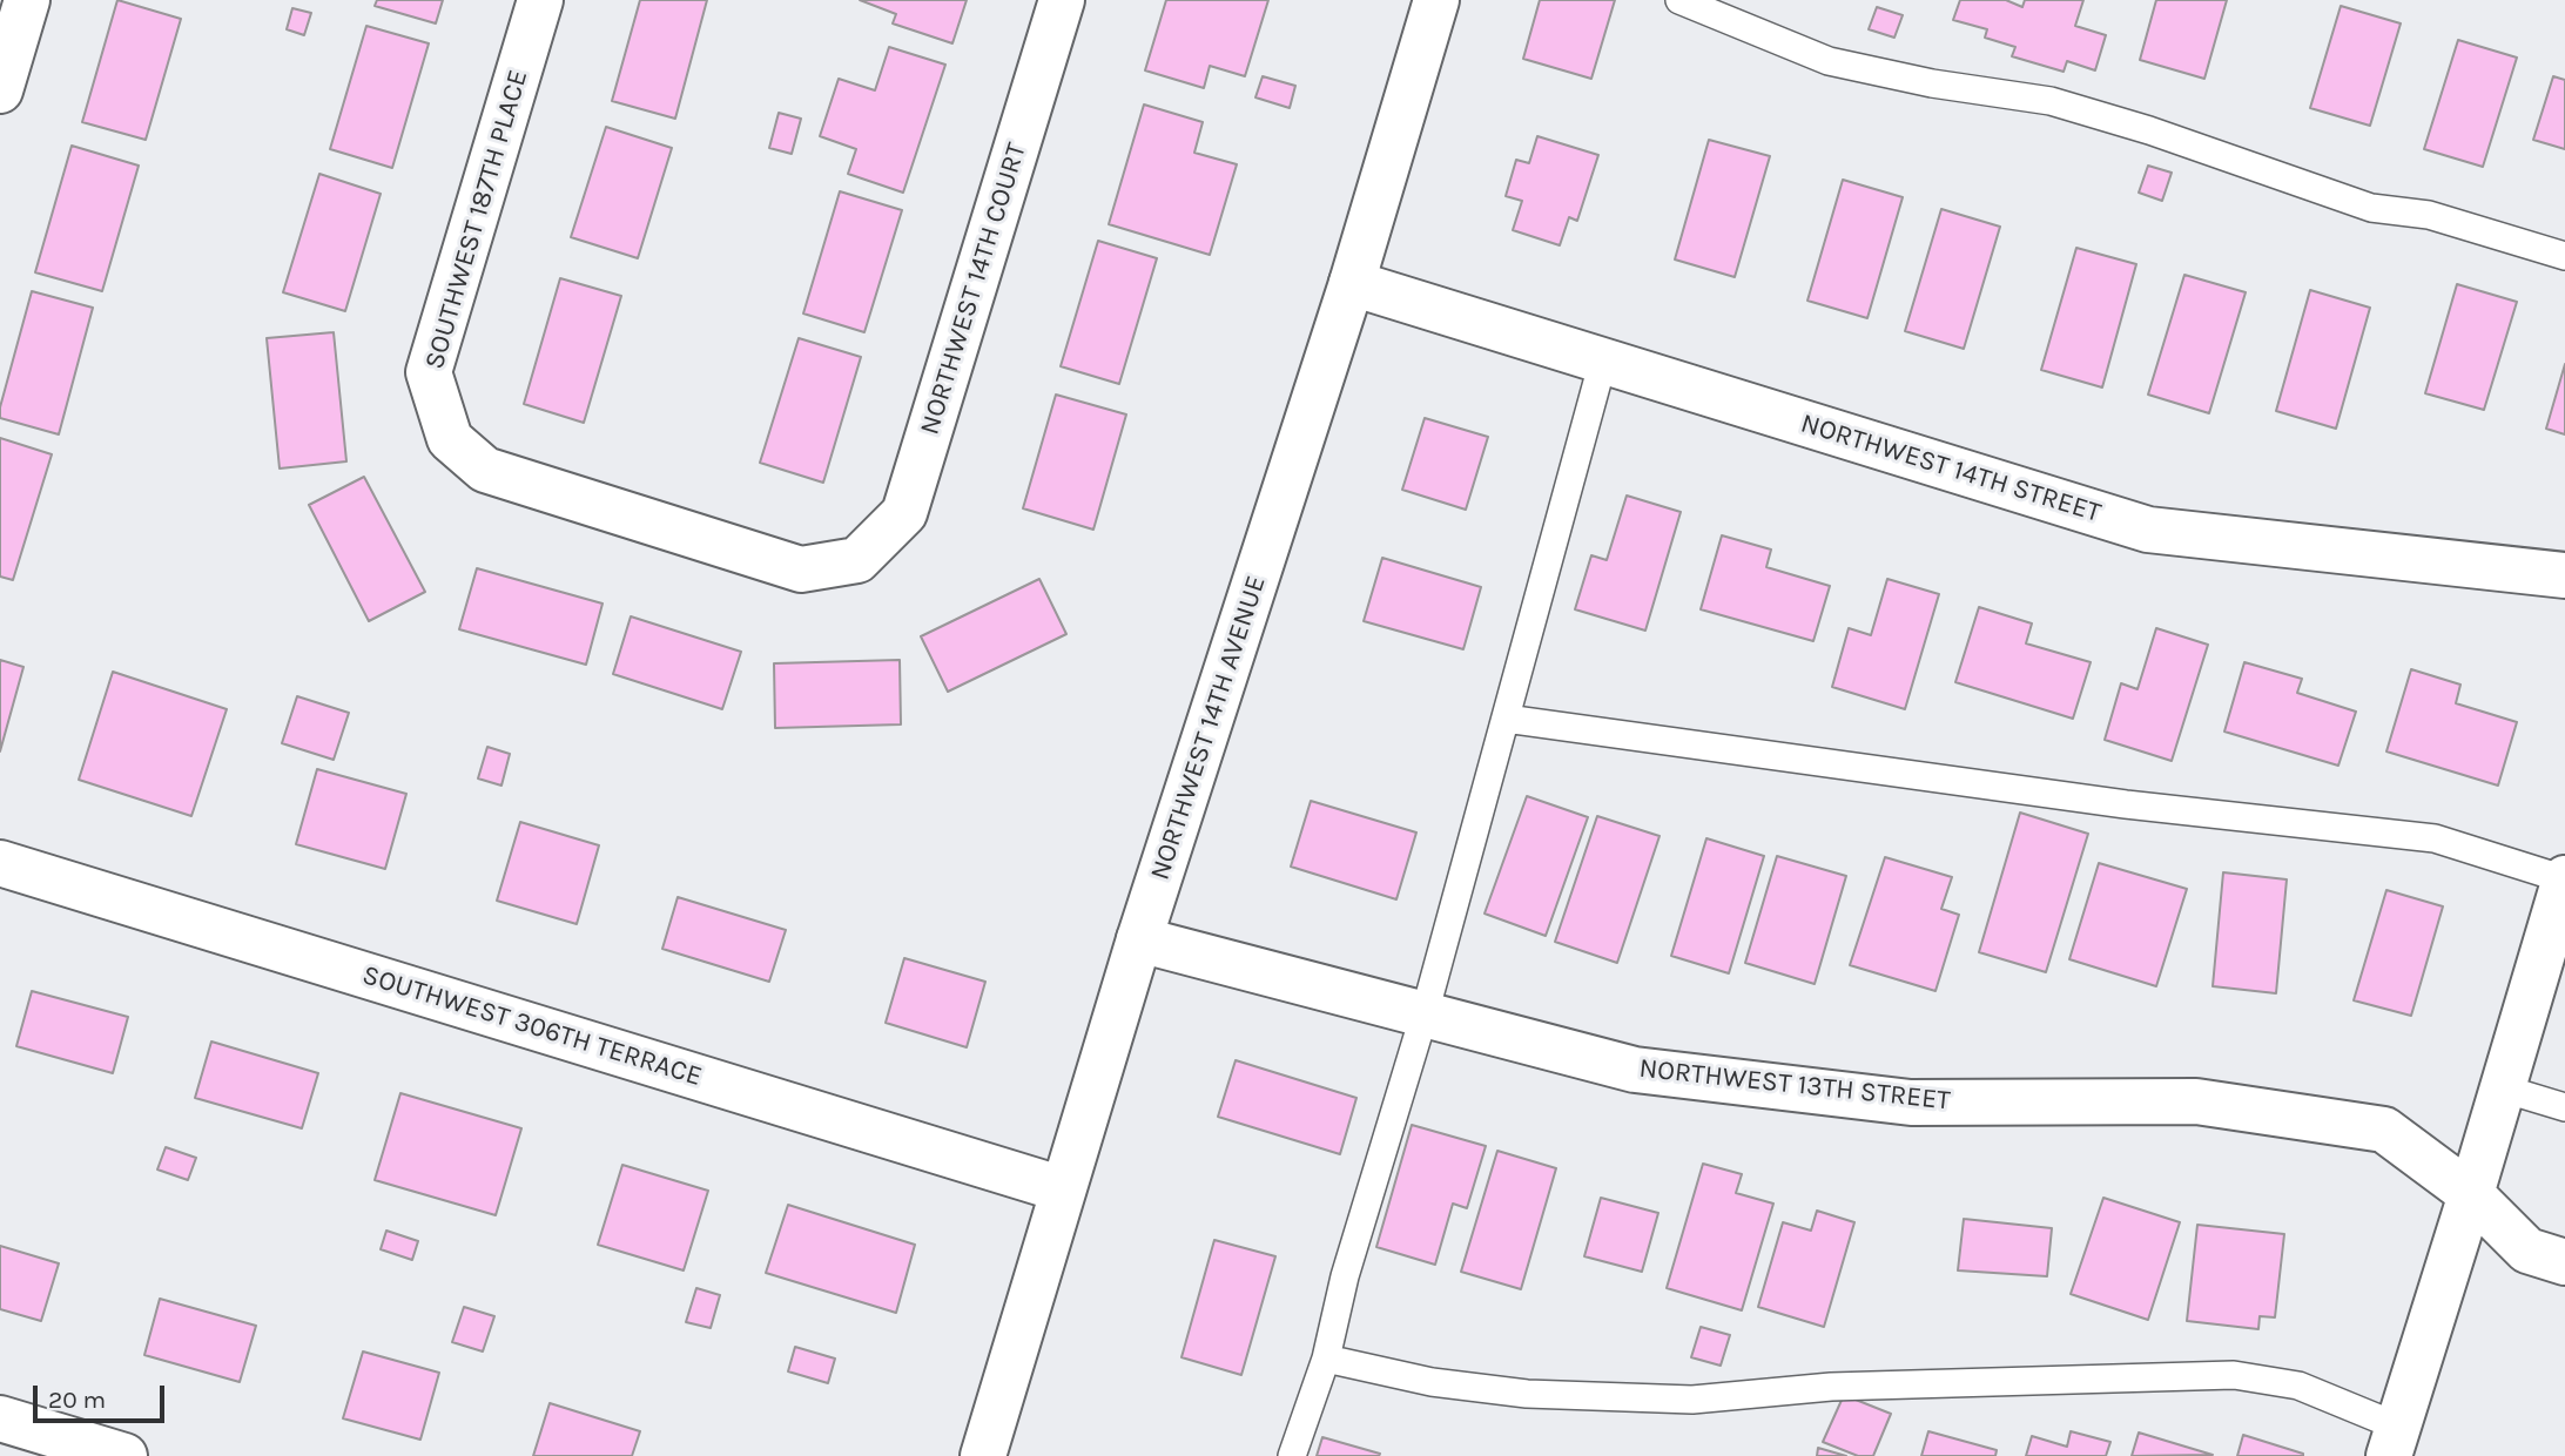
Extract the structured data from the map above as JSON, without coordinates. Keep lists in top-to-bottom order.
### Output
{
  "streets": {
    "street": [
      "SOUTHWEST 187TH PLACE",
      "NORTHWEST 14TH COURT",
      "NORTHWEST 14TH STREET",
      "NORTHWEST 14TH AVENUE",
      "SOUTHWEST 306TH TERRACE",
      "NORTHWEST 13TH STREET"
    ]
  },
  "crossings": [
    ["SOUTHWEST 187TH PLACE", "NORTHWEST 14TH COURT"],
    ["NORTHWEST 14TH STREET", "NORTHWEST 14TH AVENUE"],
    ["NORTHWEST 14TH AVENUE", "SOUTHWEST 306TH TERRACE"],
    ["NORTHWEST 14TH AVENUE", "NORTHWEST 13TH STREET"]
  ],
  "scale_bar": "20 m"
}
